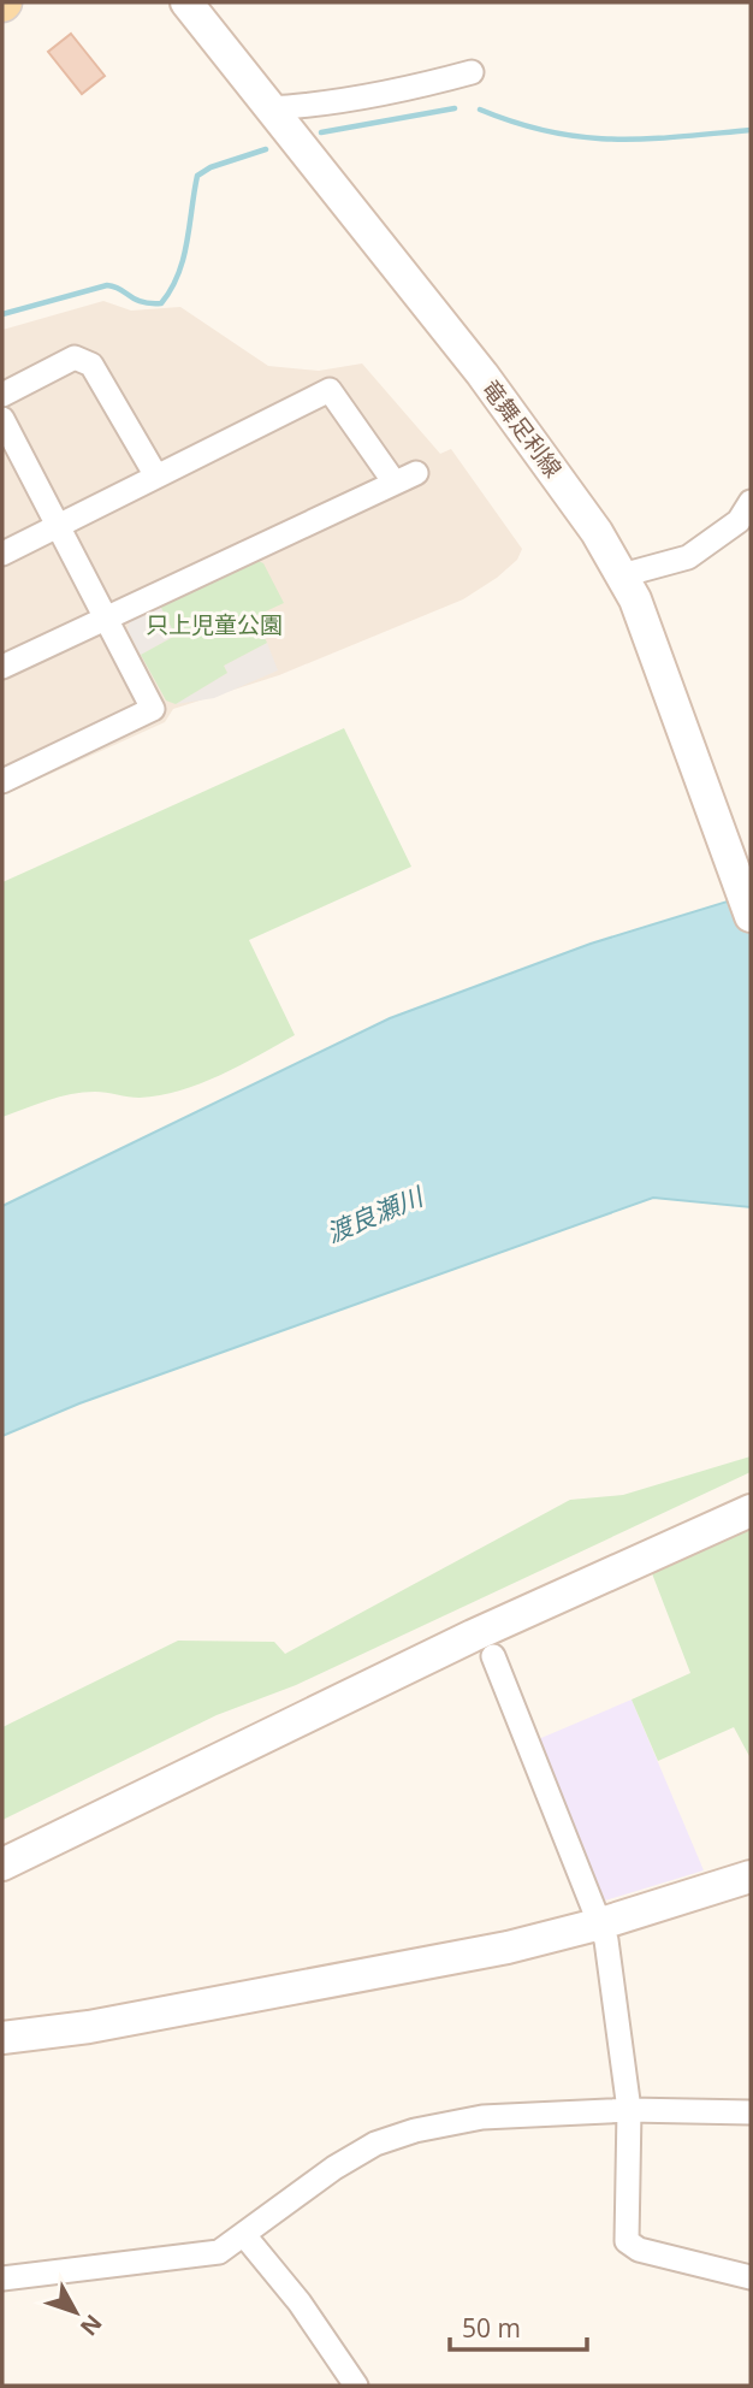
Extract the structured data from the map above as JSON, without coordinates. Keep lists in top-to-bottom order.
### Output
{
  "streets": {
    "street": ["竜舞足利線"]
  },
  "water": ["渡良瀬川"],
  "parks": ["只上児童公園"],
  "scale_bar": "50 m",
  "north": "bottom right"
}
